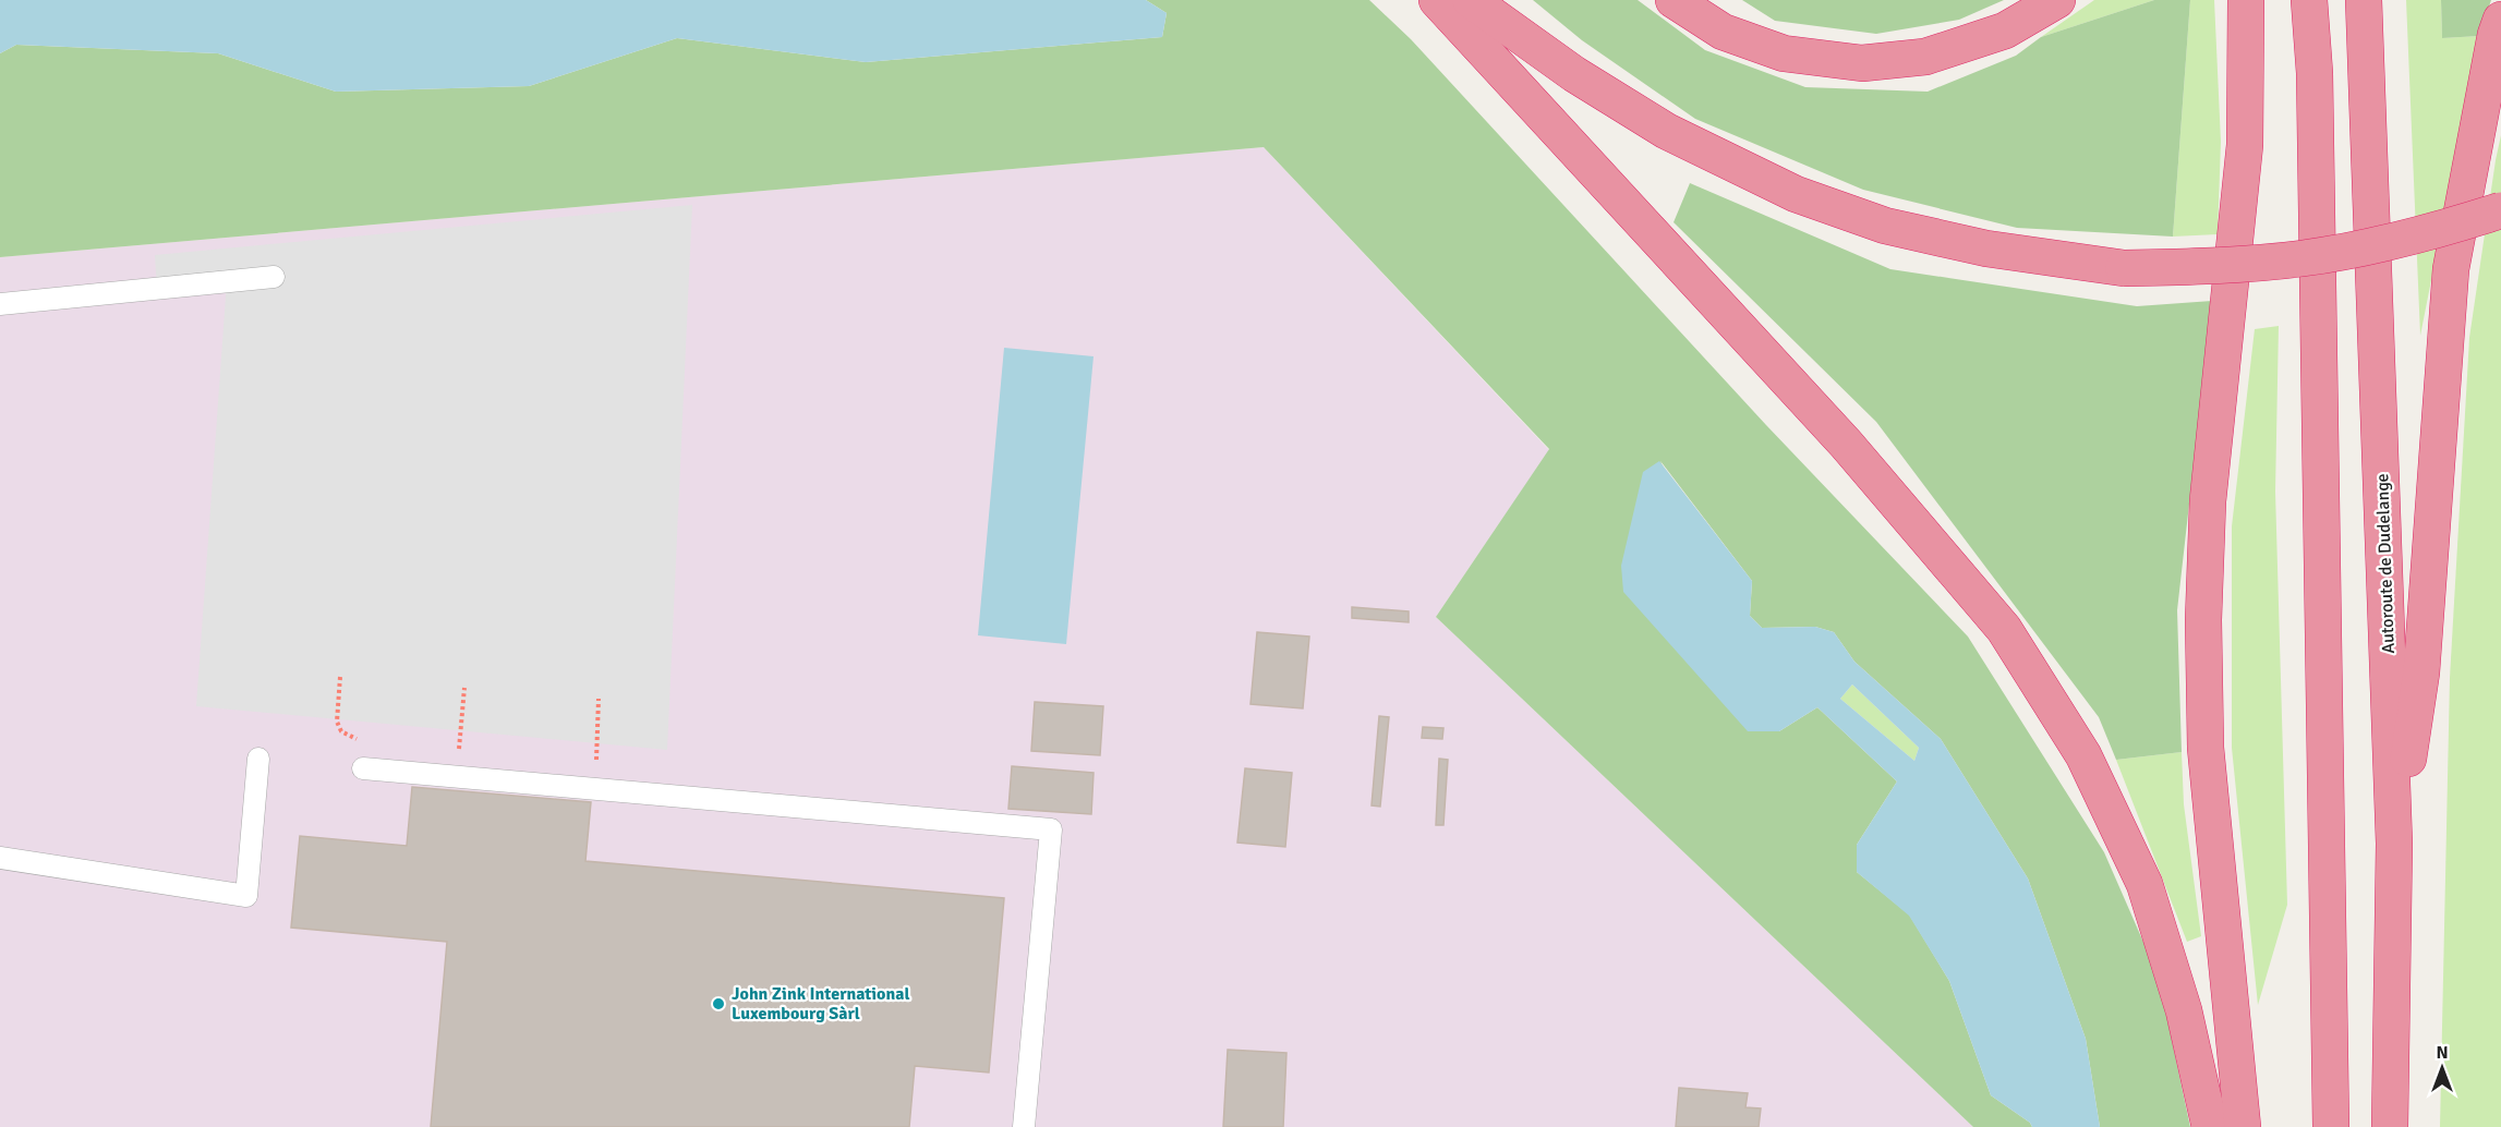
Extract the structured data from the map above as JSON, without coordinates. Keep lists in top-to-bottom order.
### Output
{
  "streets": {
    "highway": ["Autoroute de Dudelange"]
  },
  "places": ["John Zink International Luxembourg Sàrl"],
  "north": "top"
}
